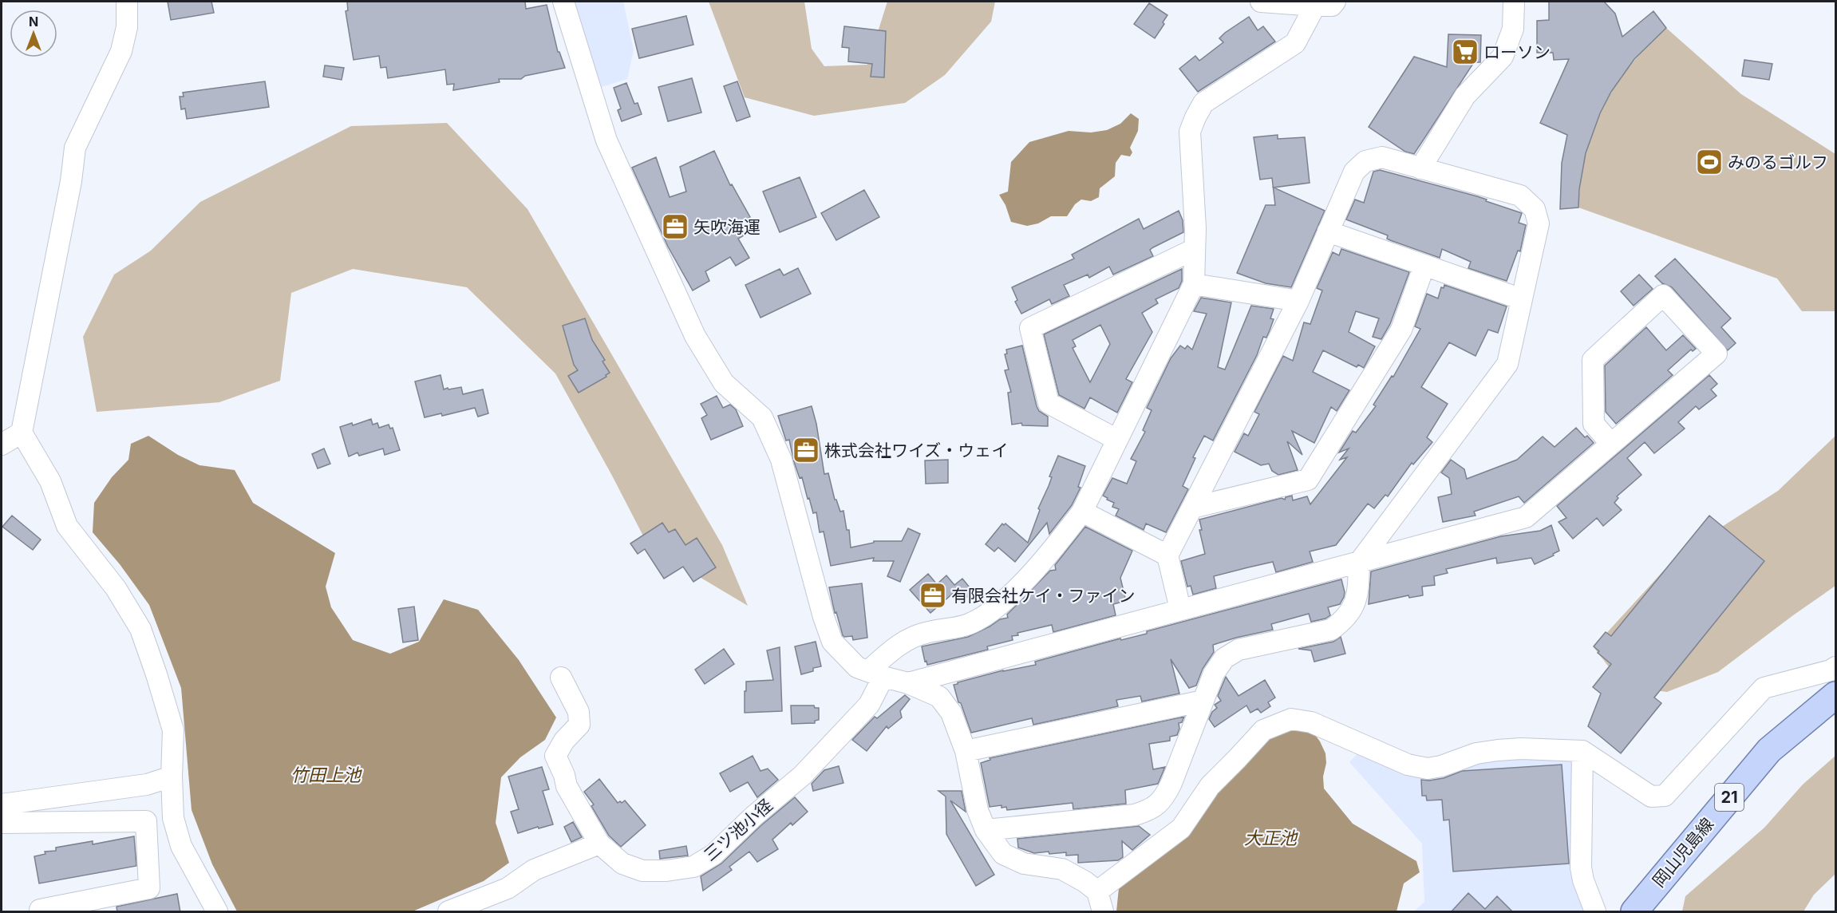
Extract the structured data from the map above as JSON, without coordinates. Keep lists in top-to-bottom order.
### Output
{
  "streets": {
    "main road": ["21", "岡山児島線"],
    "street": ["三ツ池小径"]
  },
  "water": ["竹田上池", "大正池"],
  "places": {
    "supermarket": ["ローソン"],
    "sports": ["みのるゴルフ"],
    "office": ["矢吹海運", "株式会社ワイズ・ウェイ", "有限会社ケイ・ファイン"]
  },
  "north": "top"
}
